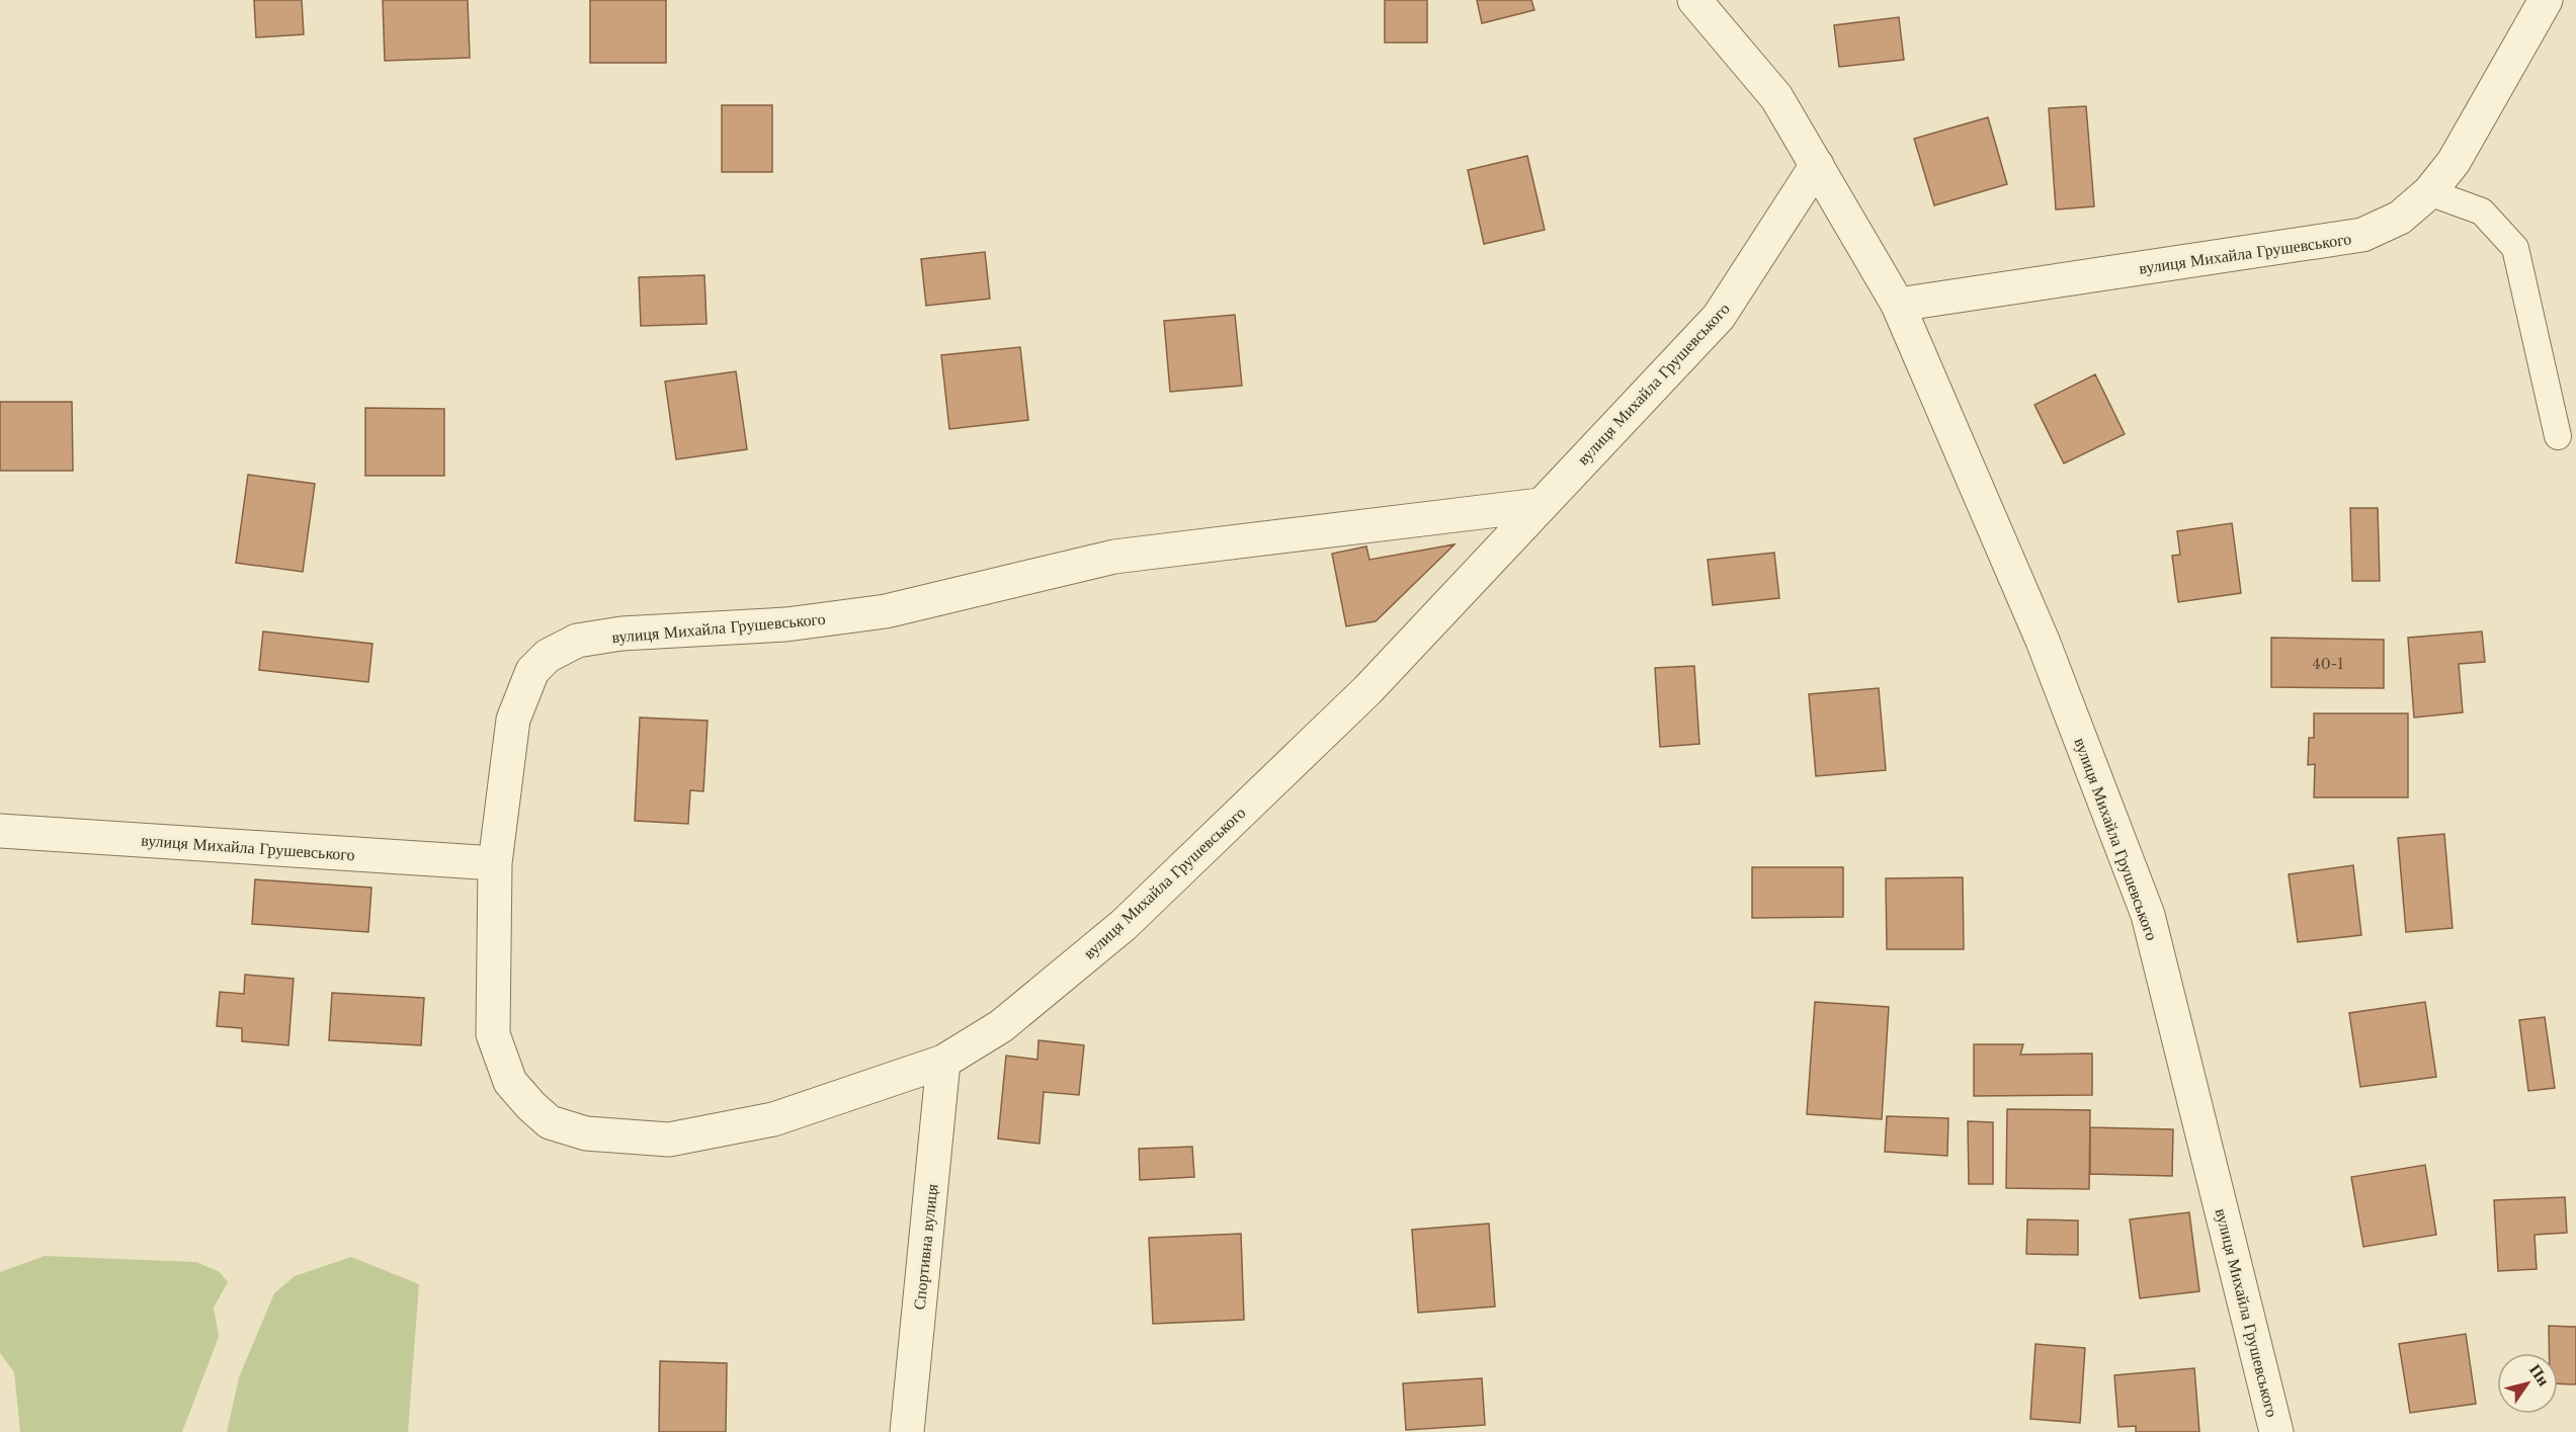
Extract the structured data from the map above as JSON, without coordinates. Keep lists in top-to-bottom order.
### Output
{
  "streets": {
    "street": ["вулиця Михайла Грушевського", "Спортивна вулиця"]
  },
  "crossings": [
    ["вулиця Михайла Грушевського", "Спортивна вулиця"]
  ],
  "house_numbers": ["40-1"],
  "north": "top right"
}
